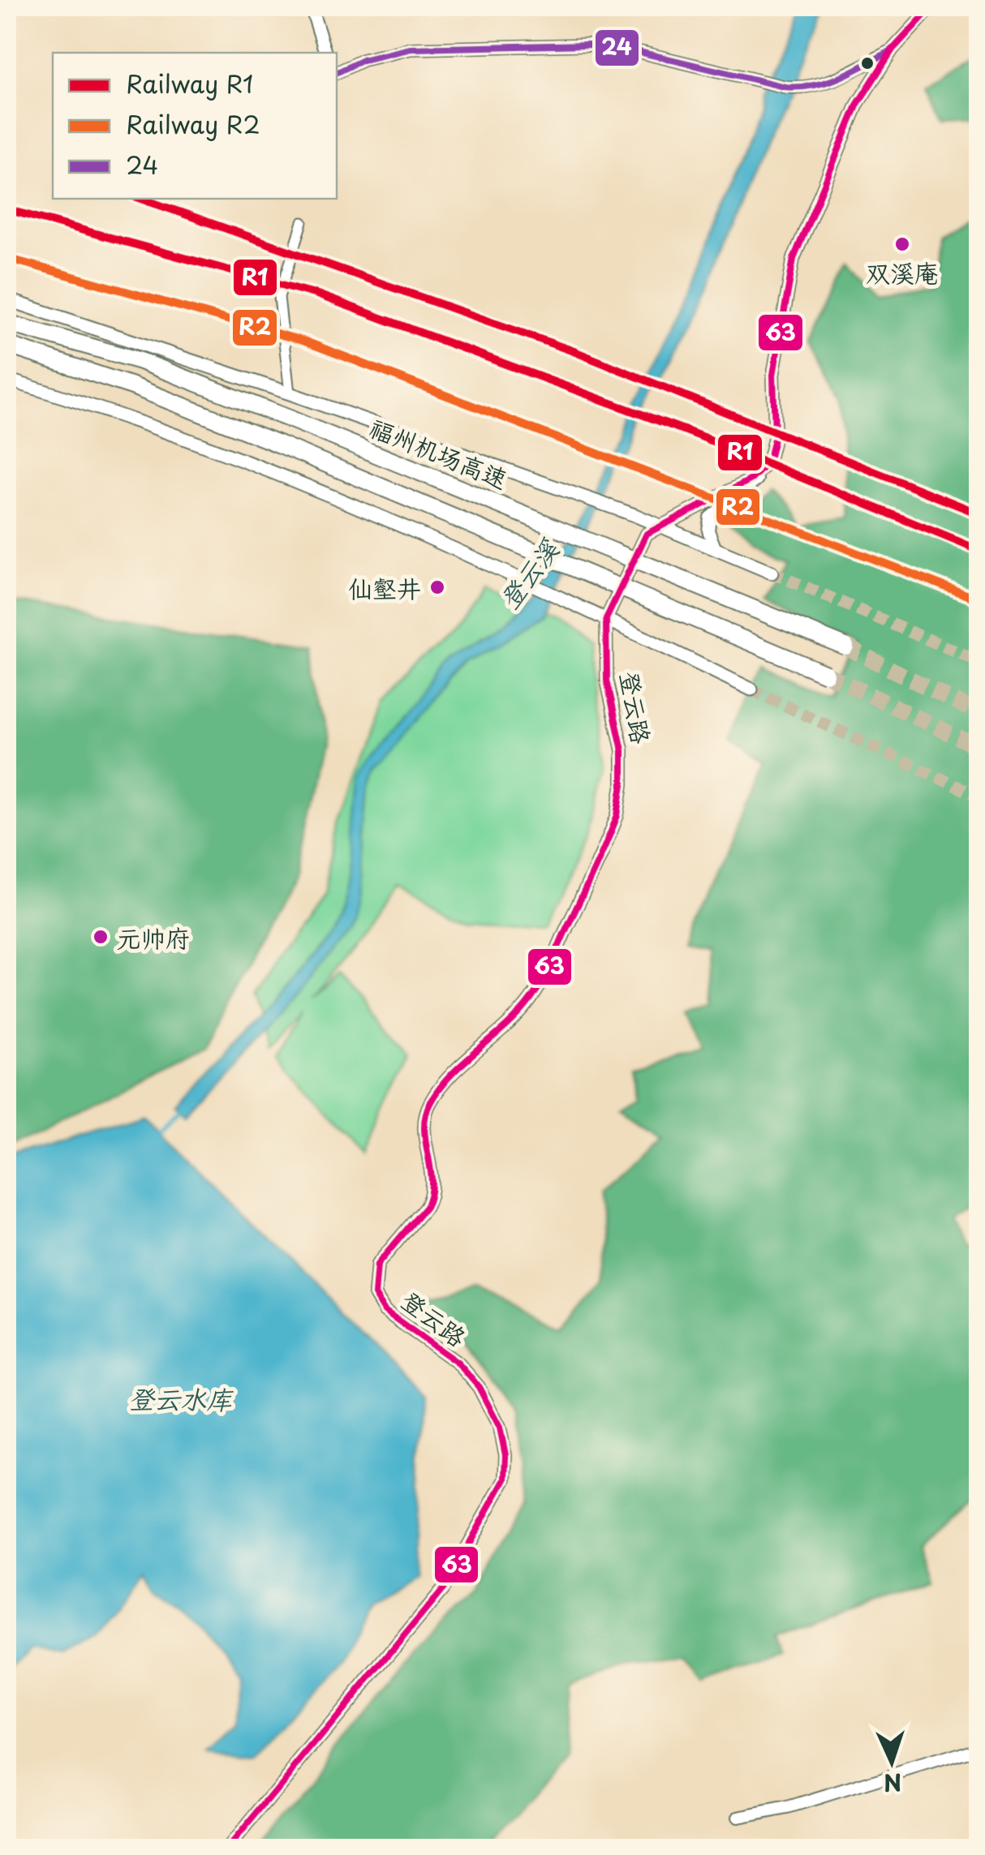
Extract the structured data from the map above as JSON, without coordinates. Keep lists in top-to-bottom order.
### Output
{
  "streets": {
    "highway": ["福州机场高速"],
    "street": ["登云路"]
  },
  "water": ["登云溪", "登云水库"],
  "places": ["双溪庵", "仙壑井", "元帅府"],
  "lines": [
    "transit line 63",
    "transit line 24",
    "rail line R1",
    "rail line R2"
  ],
  "legend": ["Railway R1", "Railway R2", "24"],
  "north": "bottom"
}
